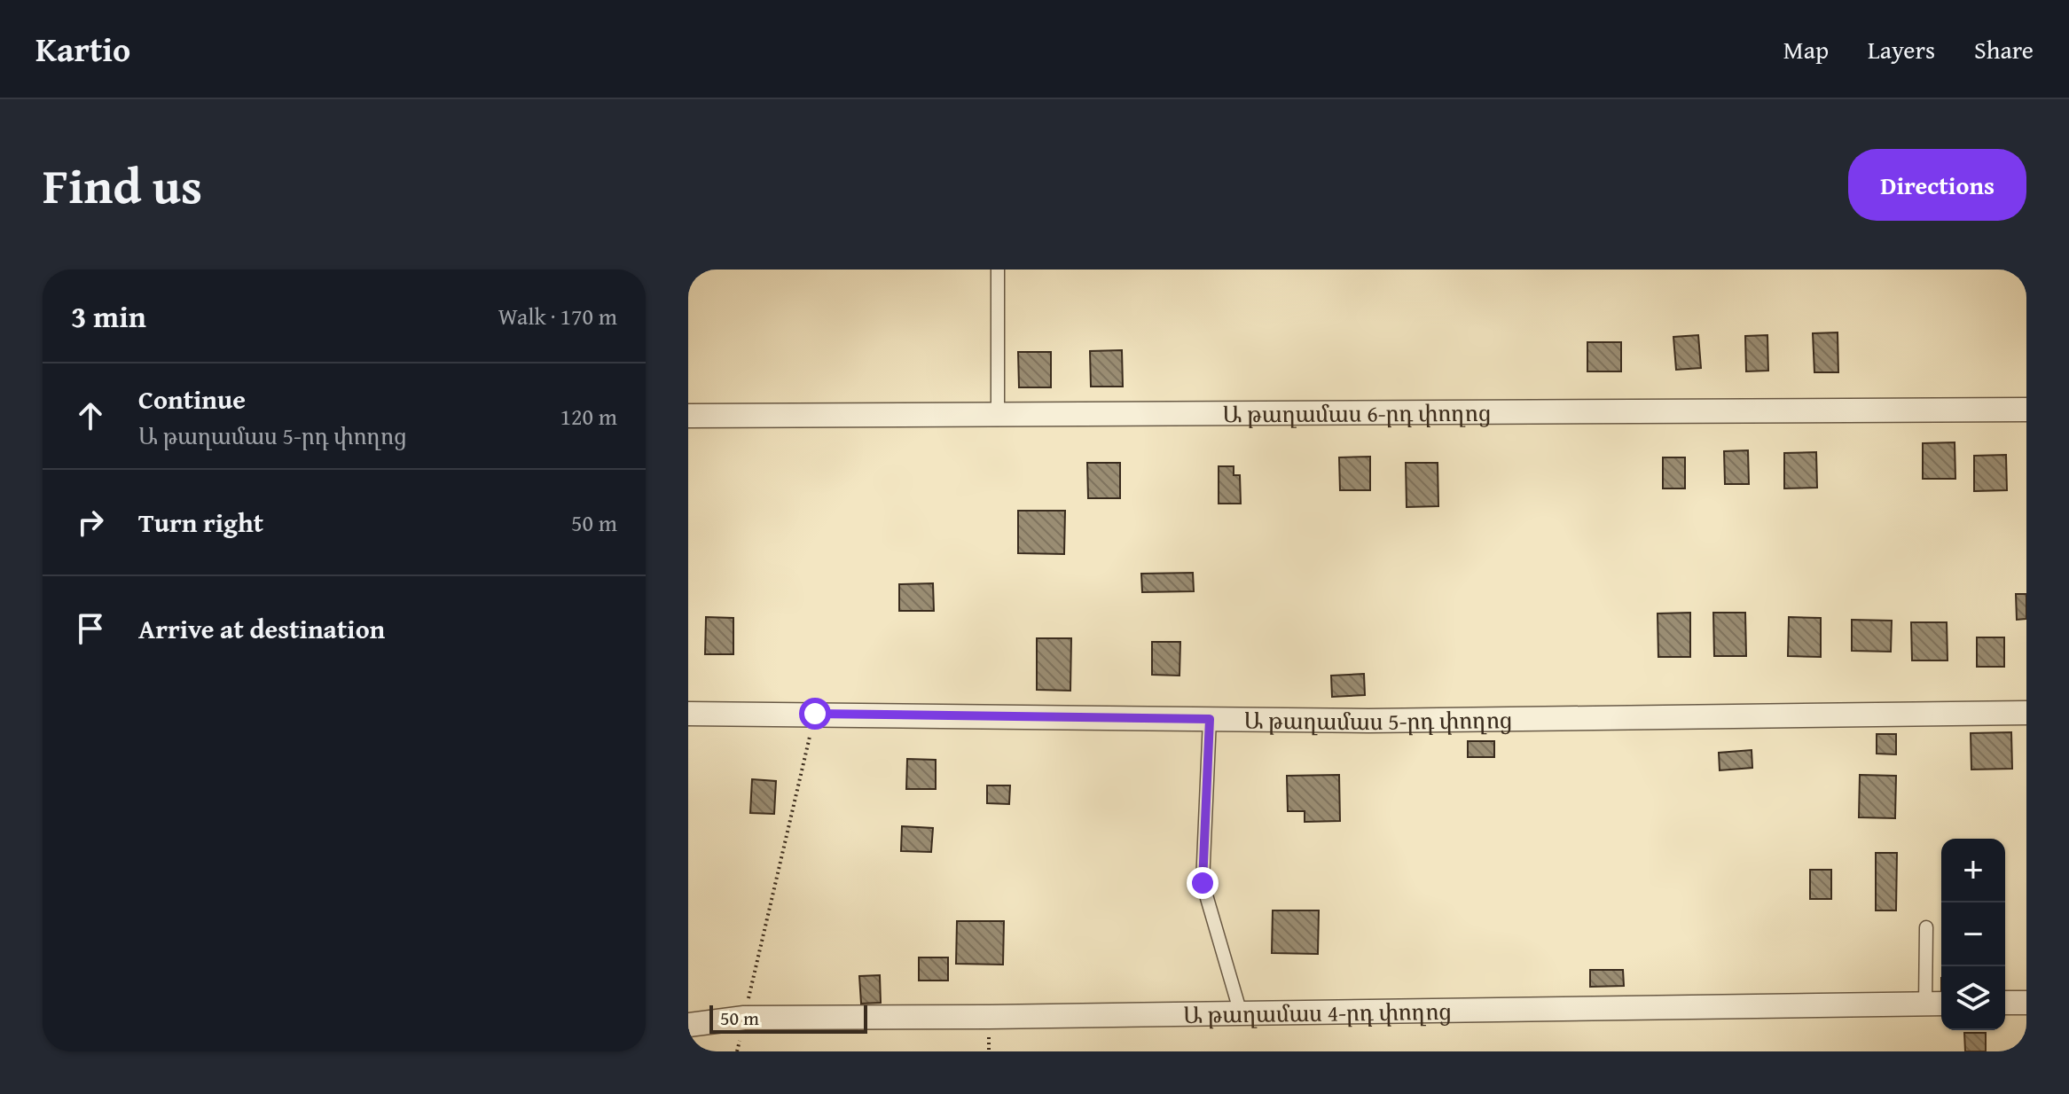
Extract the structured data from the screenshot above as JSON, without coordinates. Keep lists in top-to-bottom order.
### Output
{
  "streets": {
    "street": ["Ա թաղամաս 6-րդ փողոց", "Ա թաղամաս 5-րդ փողոց", "Ա թաղամաս 4-րդ փողոց"]
  },
  "scale_bar": "50 m",
  "page": {
    "header": "Kartio",
    "nav": ["Map", "Layers", "Share"],
    "title": "Find us",
    "buttons": "Directions",
    "heading": ["3 min", "Walk · 170 m"],
    "list": [
      ["Continue", "Ա թաղամաս 5-րդ փողոց", "120 m"],
      ["Turn right", "50 m"],
      "Arrive at destination"
    ],
    "map_buttons": ["+", "−"],
    "scale": "50 m"
  }
}
